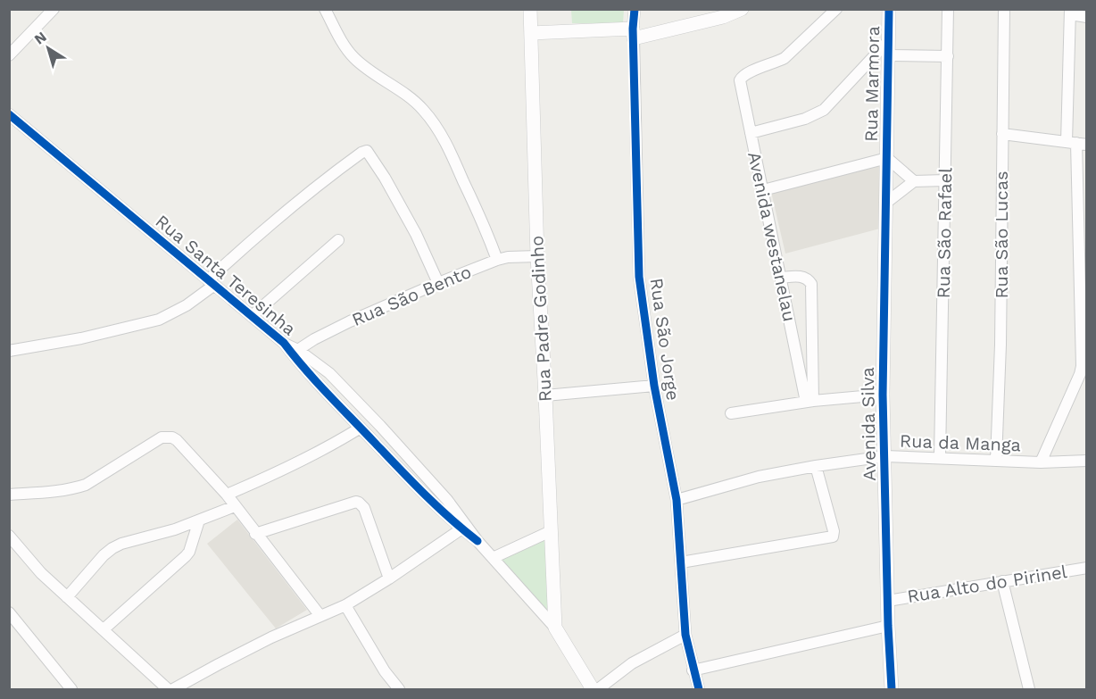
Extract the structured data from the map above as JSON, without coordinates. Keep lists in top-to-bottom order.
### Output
{
  "streets": {
    "street": [
      "Rua Marmora",
      "Rua São Rafael",
      "Rua São Lucas",
      "Avenida westanelau",
      "Rua Santa Teresinha",
      "Rua São Bento",
      "Rua Padre Godinho",
      "Rua São Jorge",
      "Avenida Silva",
      "Rua da Manga",
      "Rua Alto do Pirinel"
    ]
  },
  "crossings": [
    ["Rua Marmora", "Avenida Silva"],
    ["Rua São Rafael", "Rua da Manga"],
    ["Rua São Lucas", "Rua da Manga"],
    ["Rua Santa Teresinha", "Rua São Bento"],
    ["Rua Santa Teresinha", "Rua Padre Godinho"],
    ["Rua São Bento", "Rua Padre Godinho"],
    ["Rua São Jorge", "Rua da Manga"],
    ["Avenida Silva", "Rua da Manga"],
    ["Avenida Silva", "Rua Alto do Pirinel"]
  ],
  "north": "top left"
}
